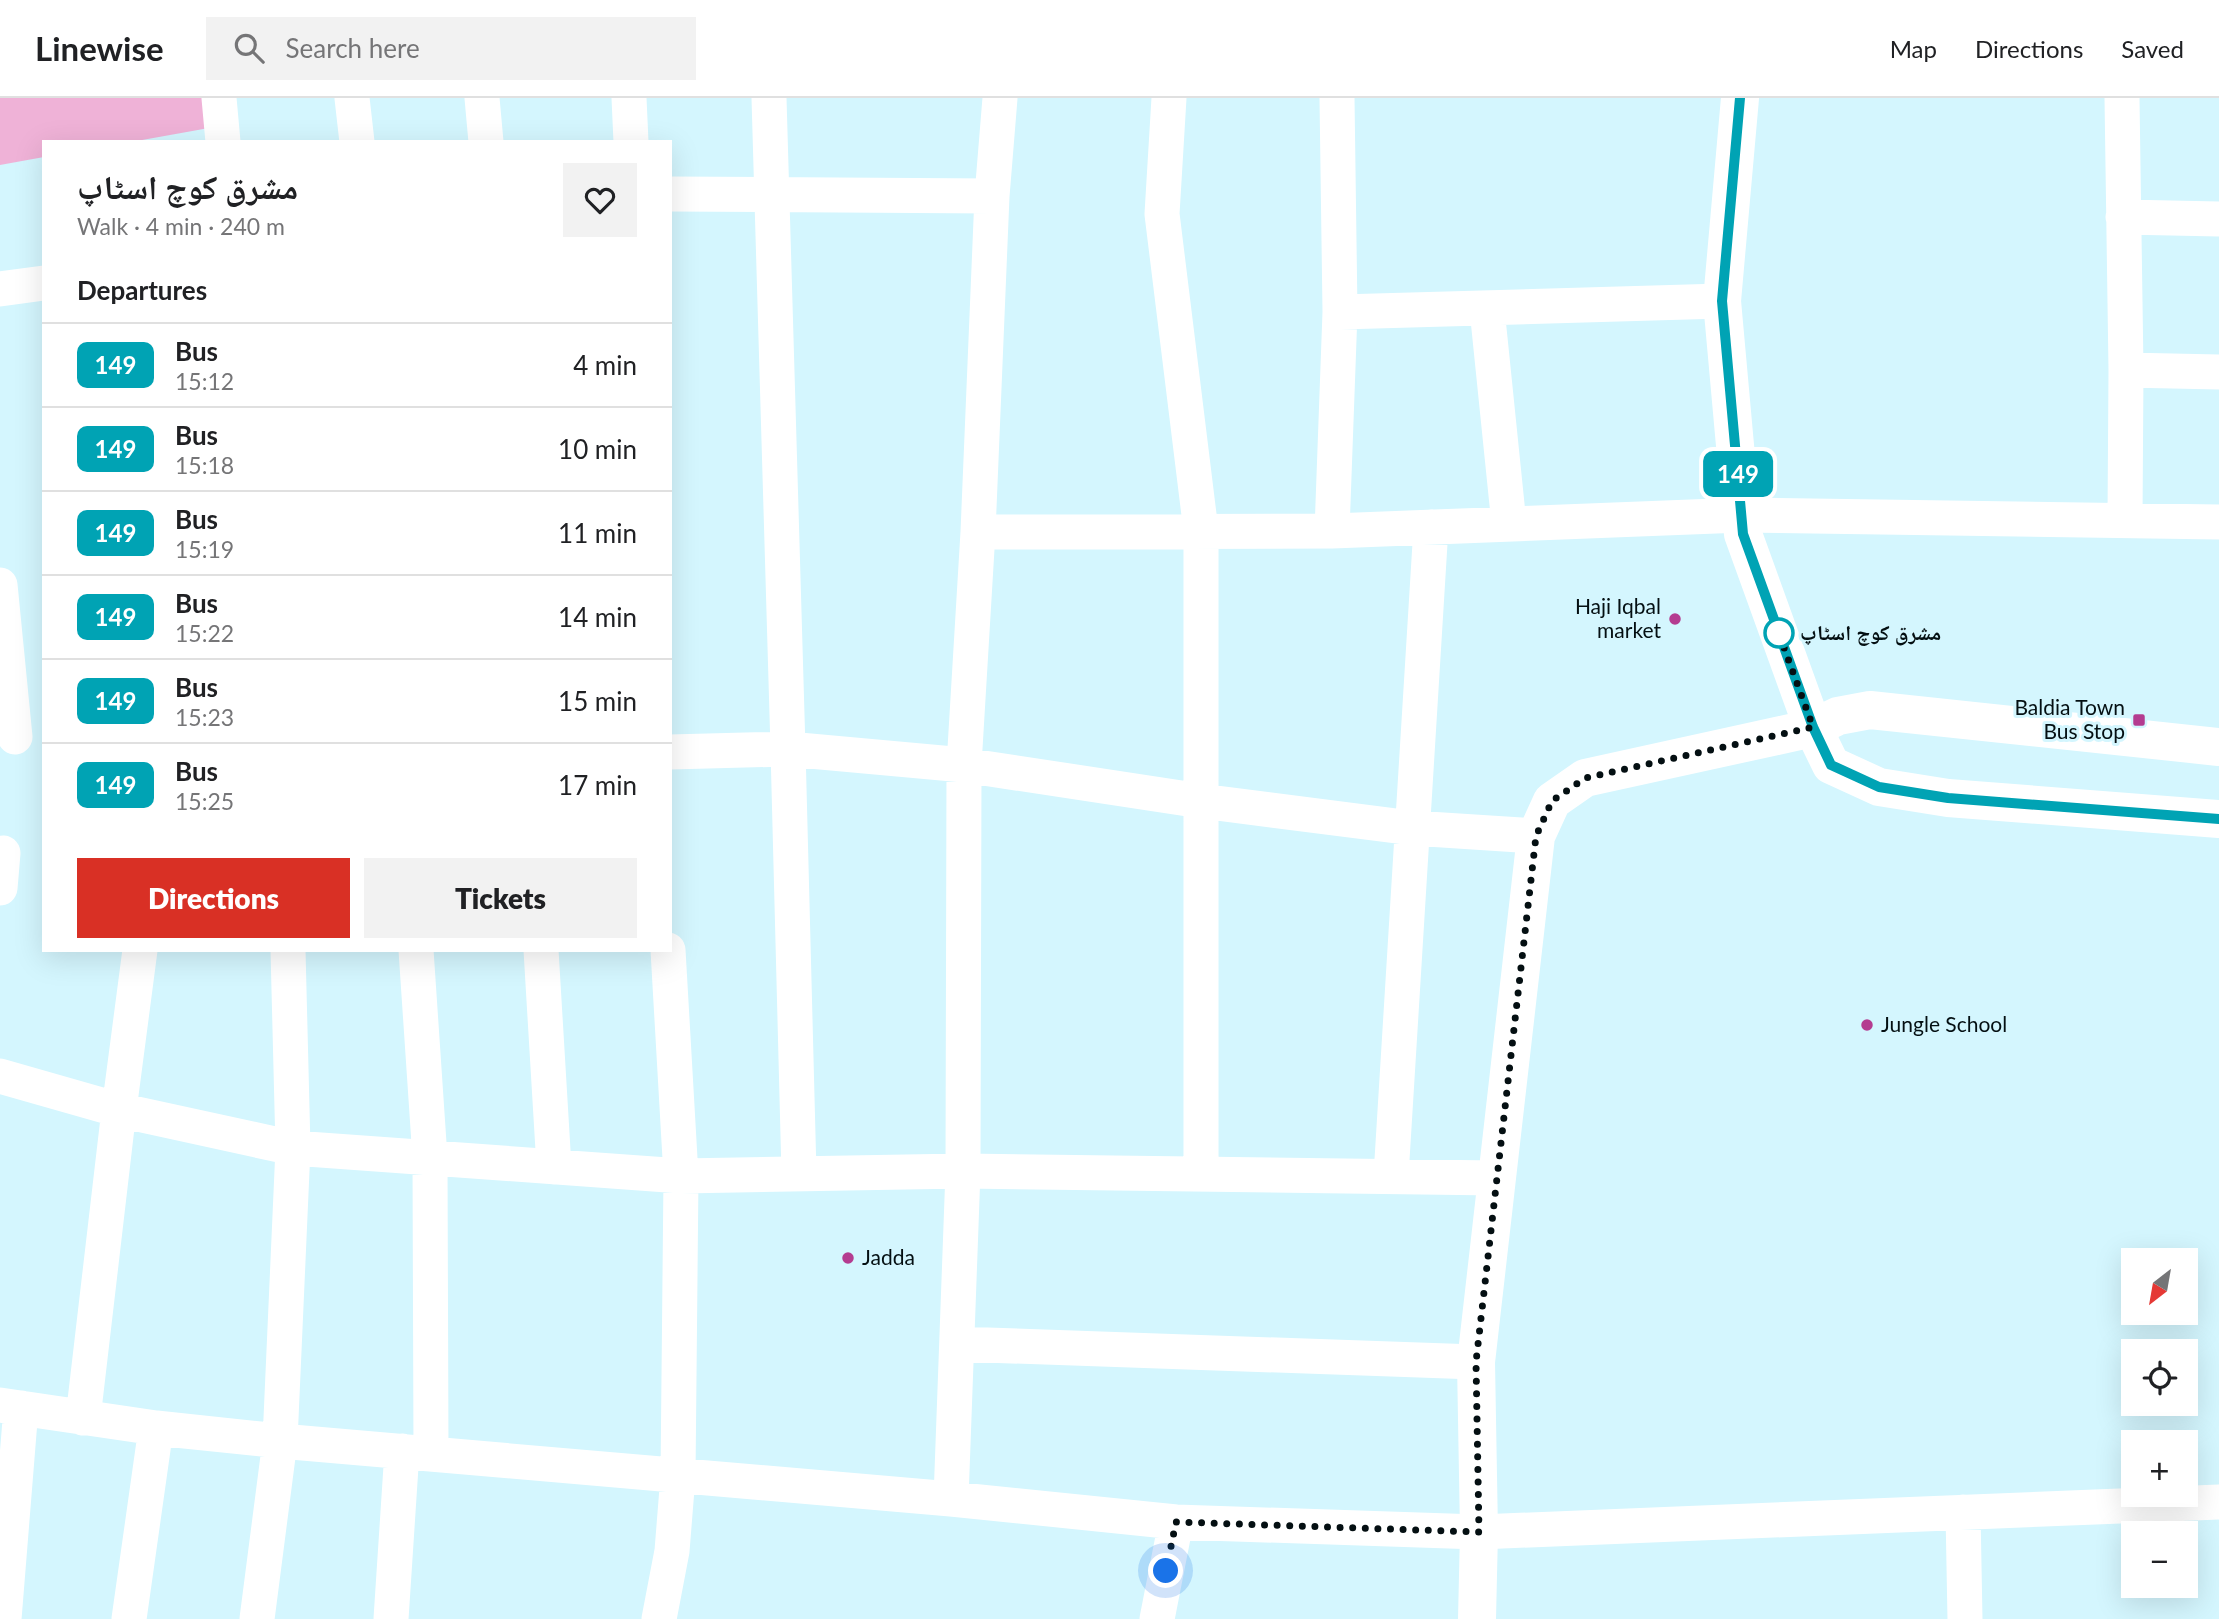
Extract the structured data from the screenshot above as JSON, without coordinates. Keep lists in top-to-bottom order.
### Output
{
  "places": {
    "other": [
      "Haji Iqbal market",
      "مشرق کوچ اسٹاپ",
      "Jungle School",
      "Jadda"
    ],
    "transit": ["Baldia Town Bus Stop"]
  },
  "lines": ["bus line 149"],
  "north": "bottom left",
  "page": {
    "header": "Linewise",
    "search": "Search here",
    "nav": ["Map", "Directions", "Saved"],
    "on_map": "149",
    "heading": [
      ["مشرق کوچ اسٹاپ", "Walk · 4 min · 240 m"],
      "Departures"
    ],
    "list": [
      {
        "mark": "149",
        "name": "Bus",
        "note": "15:12",
        "value": "4 min"
      },
      {
        "mark": "149",
        "name": "Bus",
        "note": "15:18",
        "value": "10 min"
      },
      {
        "mark": "149",
        "name": "Bus",
        "note": "15:19",
        "value": "11 min"
      },
      {
        "mark": "149",
        "name": "Bus",
        "note": "15:22",
        "value": "14 min"
      },
      {
        "mark": "149",
        "name": "Bus",
        "note": "15:23",
        "value": "15 min"
      },
      {
        "mark": "149",
        "name": "Bus",
        "note": "15:25",
        "value": "17 min"
      }
    ],
    "buttons": ["Directions", "Tickets"],
    "map_buttons": ["+", "−"]
  }
}
